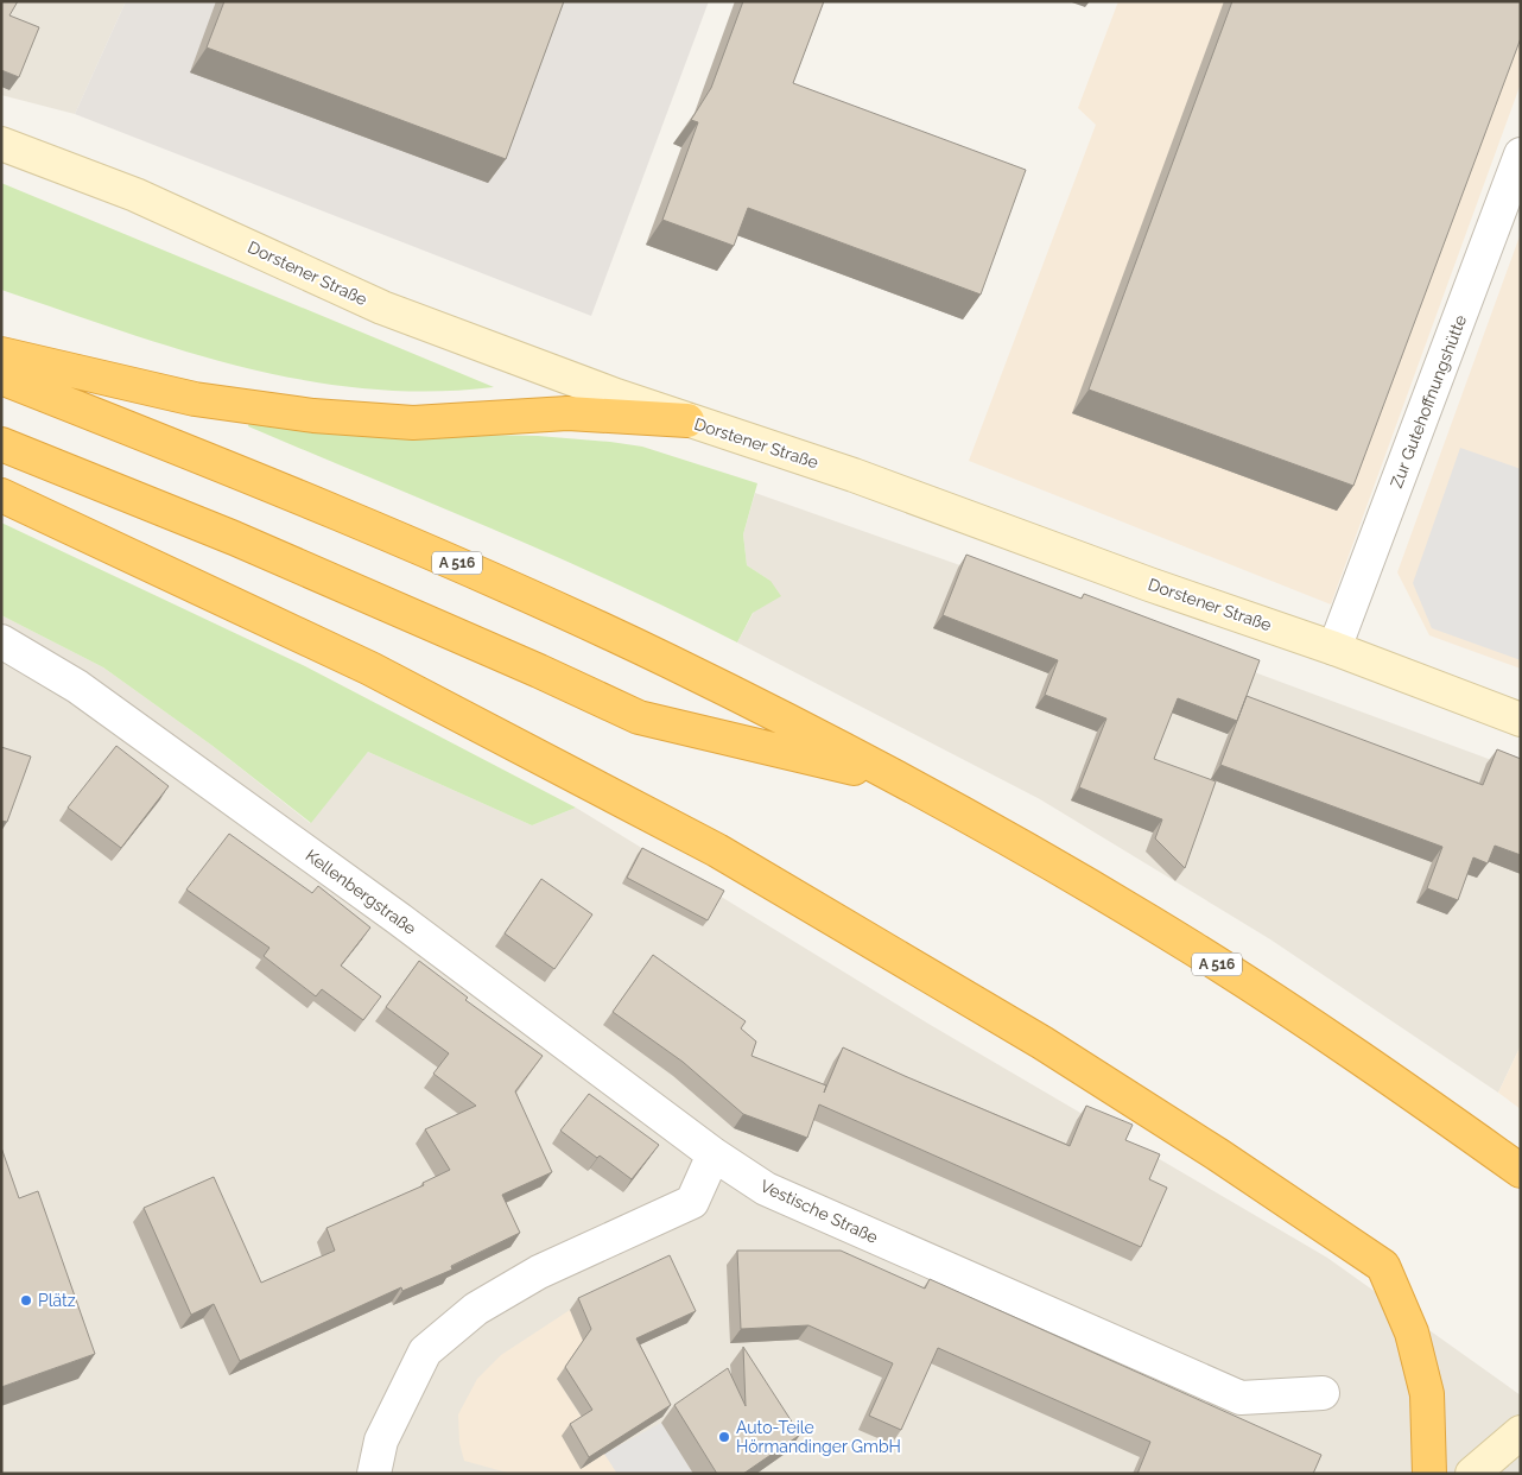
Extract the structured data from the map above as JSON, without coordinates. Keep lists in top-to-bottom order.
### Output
{
  "streets": {
    "highway": ["A 516"],
    "main road": ["Dorstener Straße"],
    "street": ["Zur Gutehoffnungshütte", "Kellenbergstraße", "Vestische Straße"]
  },
  "crossings": [
    ["Dorstener Straße", "Zur Gutehoffnungshütte"],
    ["Kellenbergstraße", "Vestische Straße"]
  ],
  "places": ["Plätz", "Auto-Teile Hörmandinger GmbH"]
}
